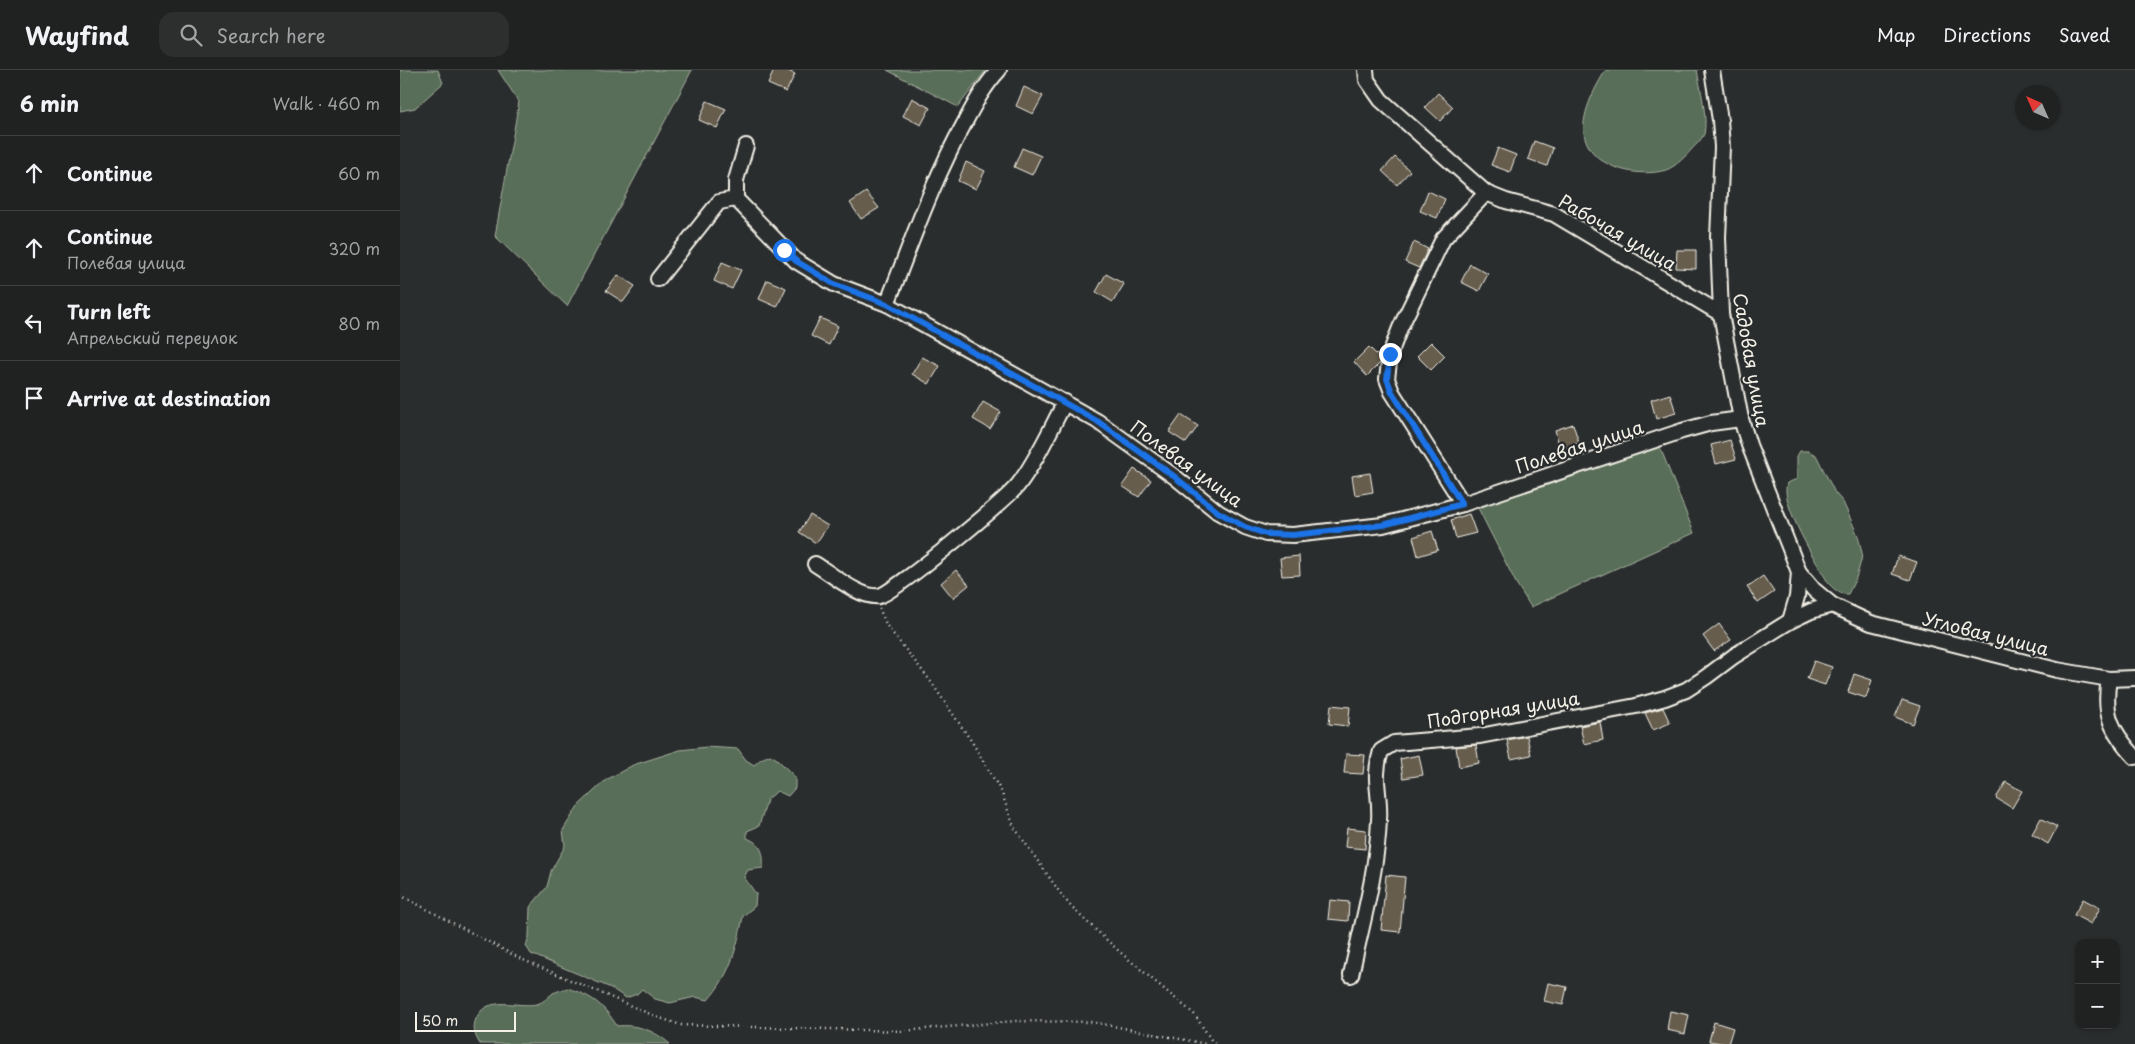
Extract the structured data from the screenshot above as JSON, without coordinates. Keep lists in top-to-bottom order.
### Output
{
  "streets": {
    "street": [
      "Рабочая улица",
      "Садовая улица",
      "Полевая улица",
      "Угловая улица",
      "Подгорная улица"
    ]
  },
  "crossings": [
    ["Рабочая улица", "Садовая улица"],
    ["Садовая улица", "Полевая улица"],
    ["Садовая улица", "Угловая улица"],
    ["Садовая улица", "Подгорная улица"],
    ["Угловая улица", "Подгорная улица"]
  ],
  "scale_bar": "50 m",
  "north": "top left",
  "page": {
    "header": "Wayfind",
    "search": "Search here",
    "nav": ["Map", "Directions", "Saved"],
    "heading": ["6 min", "Walk · 460 m"],
    "list": [
      ["Continue", "60 m"],
      ["Continue", "Полевая улица", "320 m"],
      ["Turn left", "Апрельский переулок", "80 m"],
      "Arrive at destination"
    ],
    "map_buttons": ["+", "−"],
    "scale": "50 m"
  }
}
